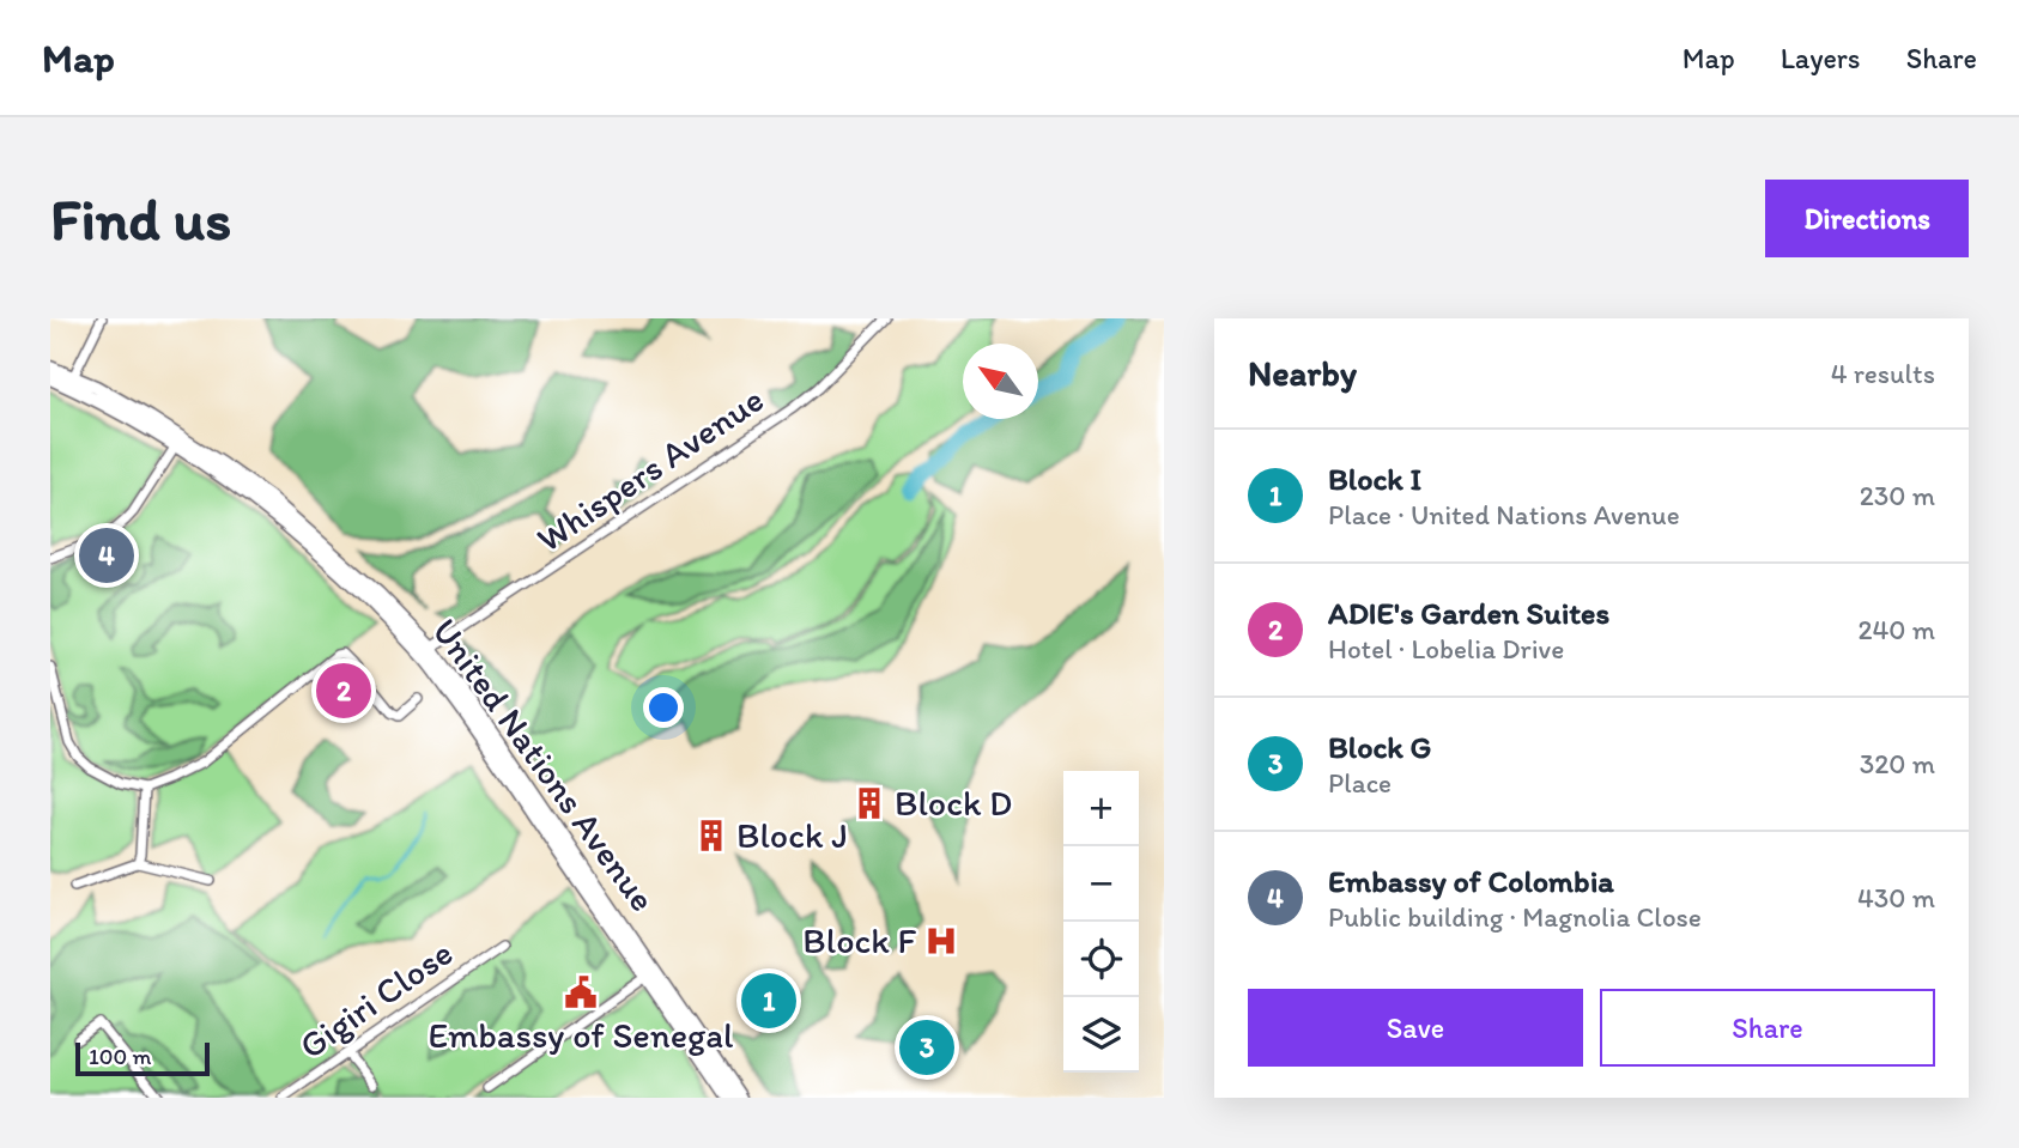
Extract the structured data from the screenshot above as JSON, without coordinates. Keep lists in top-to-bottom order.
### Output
{
  "streets": {
    "street": ["Whispers Avenue", "United Nations Avenue", "Gigiri Close"]
  },
  "crossings": [
    ["Whispers Avenue", "United Nations Avenue"]
  ],
  "places": {
    "building": ["Block D", "Block J"],
    "hospital": ["Block F"],
    "public building": ["Embassy of Senegal"]
  },
  "scale_bar": "100 m",
  "north": "top left",
  "page": {
    "header": "Map",
    "nav": ["Map", "Layers", "Share"],
    "buttons": [
      "Directions",
      ["Save", "Share"]
    ],
    "title": "Find us",
    "heading": ["Nearby", "4 results"],
    "list": [
      {
        "mark": "1",
        "name": "Block I",
        "note": "Place · United Nations Avenue",
        "value": "230 m"
      },
      {
        "mark": "2",
        "name": "ADIE's Garden Suites",
        "note": "Hotel · Lobelia Drive",
        "value": "240 m"
      },
      {
        "mark": "3",
        "name": "Block G",
        "note": "Place",
        "value": "320 m"
      },
      {
        "mark": "4",
        "name": "Embassy of Colombia",
        "note": "Public building · Magnolia Close",
        "value": "430 m"
      }
    ],
    "pins": [
      "4",
      "2",
      "1",
      "3"
    ],
    "map_buttons": ["+", "−"],
    "scale": "100 m"
  }
}
